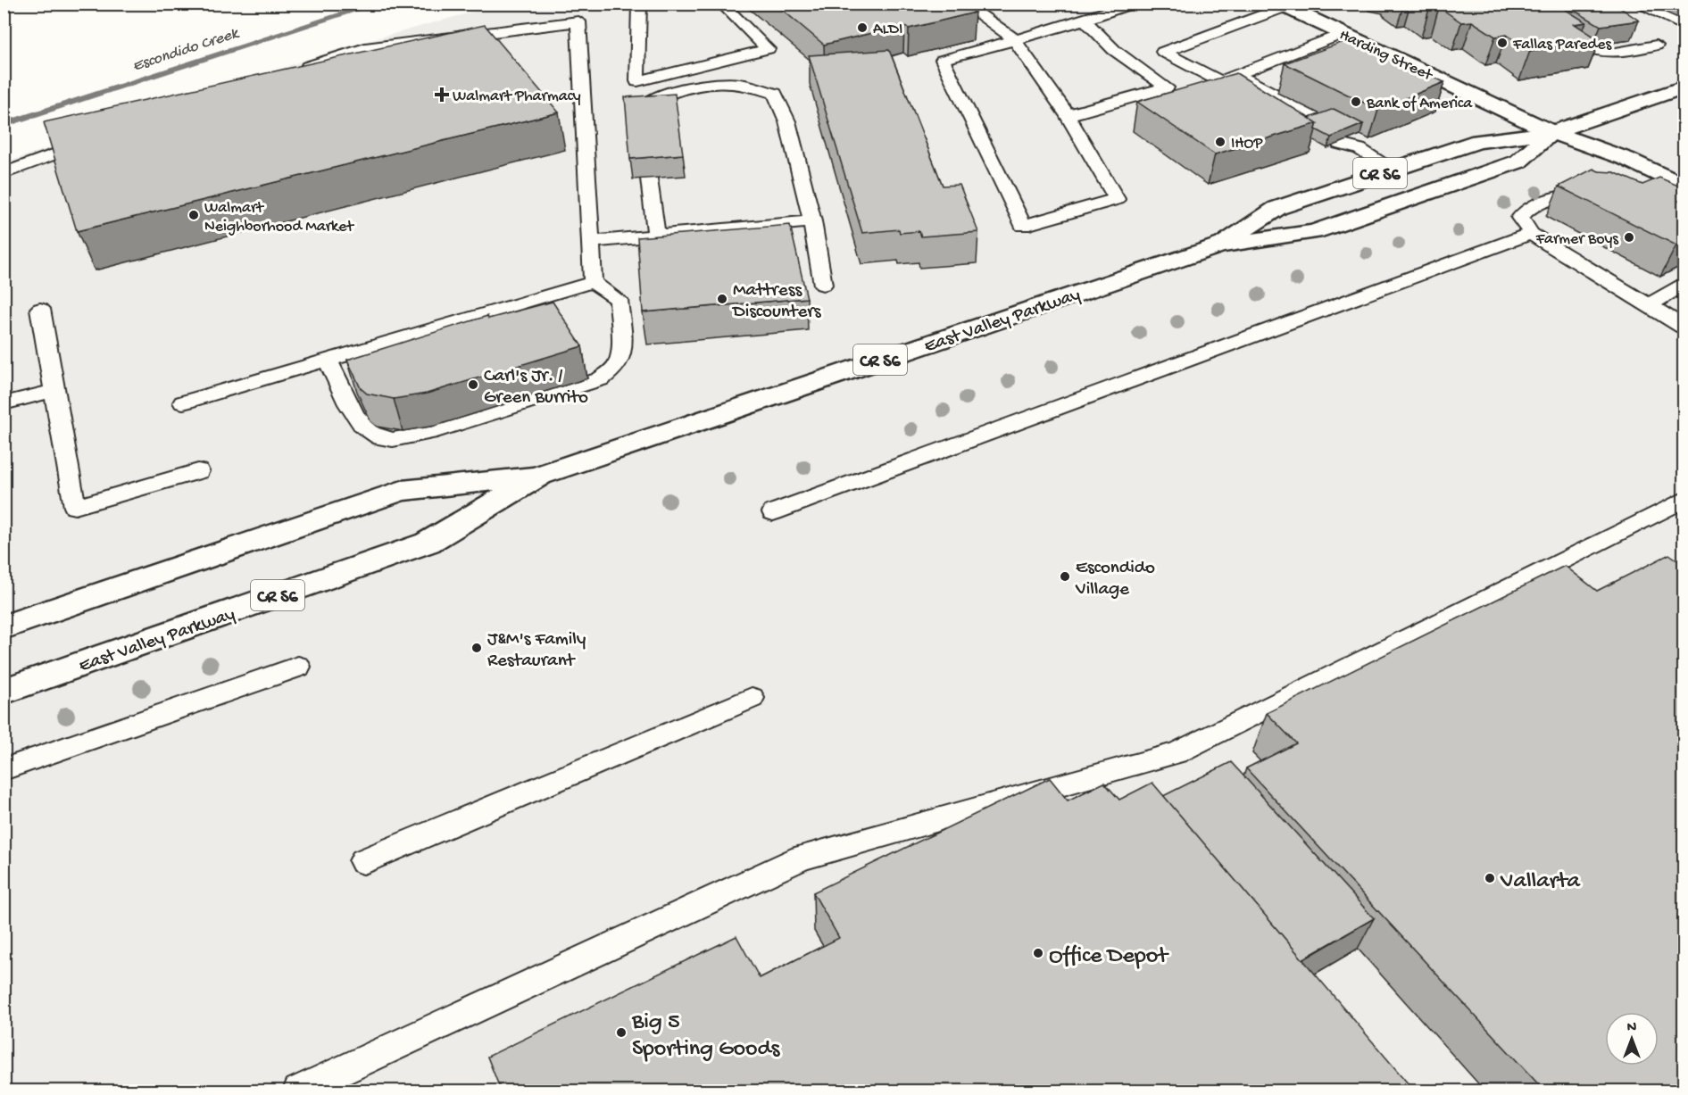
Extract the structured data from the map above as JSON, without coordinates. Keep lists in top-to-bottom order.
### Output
{
  "streets": {
    "main road": ["Harding Street", "CR S6", "East Valley Parkway"]
  },
  "crossings": [
    ["Harding Street", "East Valley Parkway"]
  ],
  "water": ["Escondido Creek"],
  "places": {
    "other": [
      "ALDI",
      "Fallas Paredes",
      "Bank of America",
      "IHOP",
      "Walmart Neighborhood Market",
      "Farmer Boys",
      "Mattress Discounters",
      "Carl's Jr. / Green Burrito",
      "Escondido Village",
      "J&M's Family Restaurant",
      "Vallarta",
      "Office Depot",
      "Big 5 Sporting Goods"
    ],
    "health": ["Walmart Pharmacy"]
  },
  "north": "top"
}
